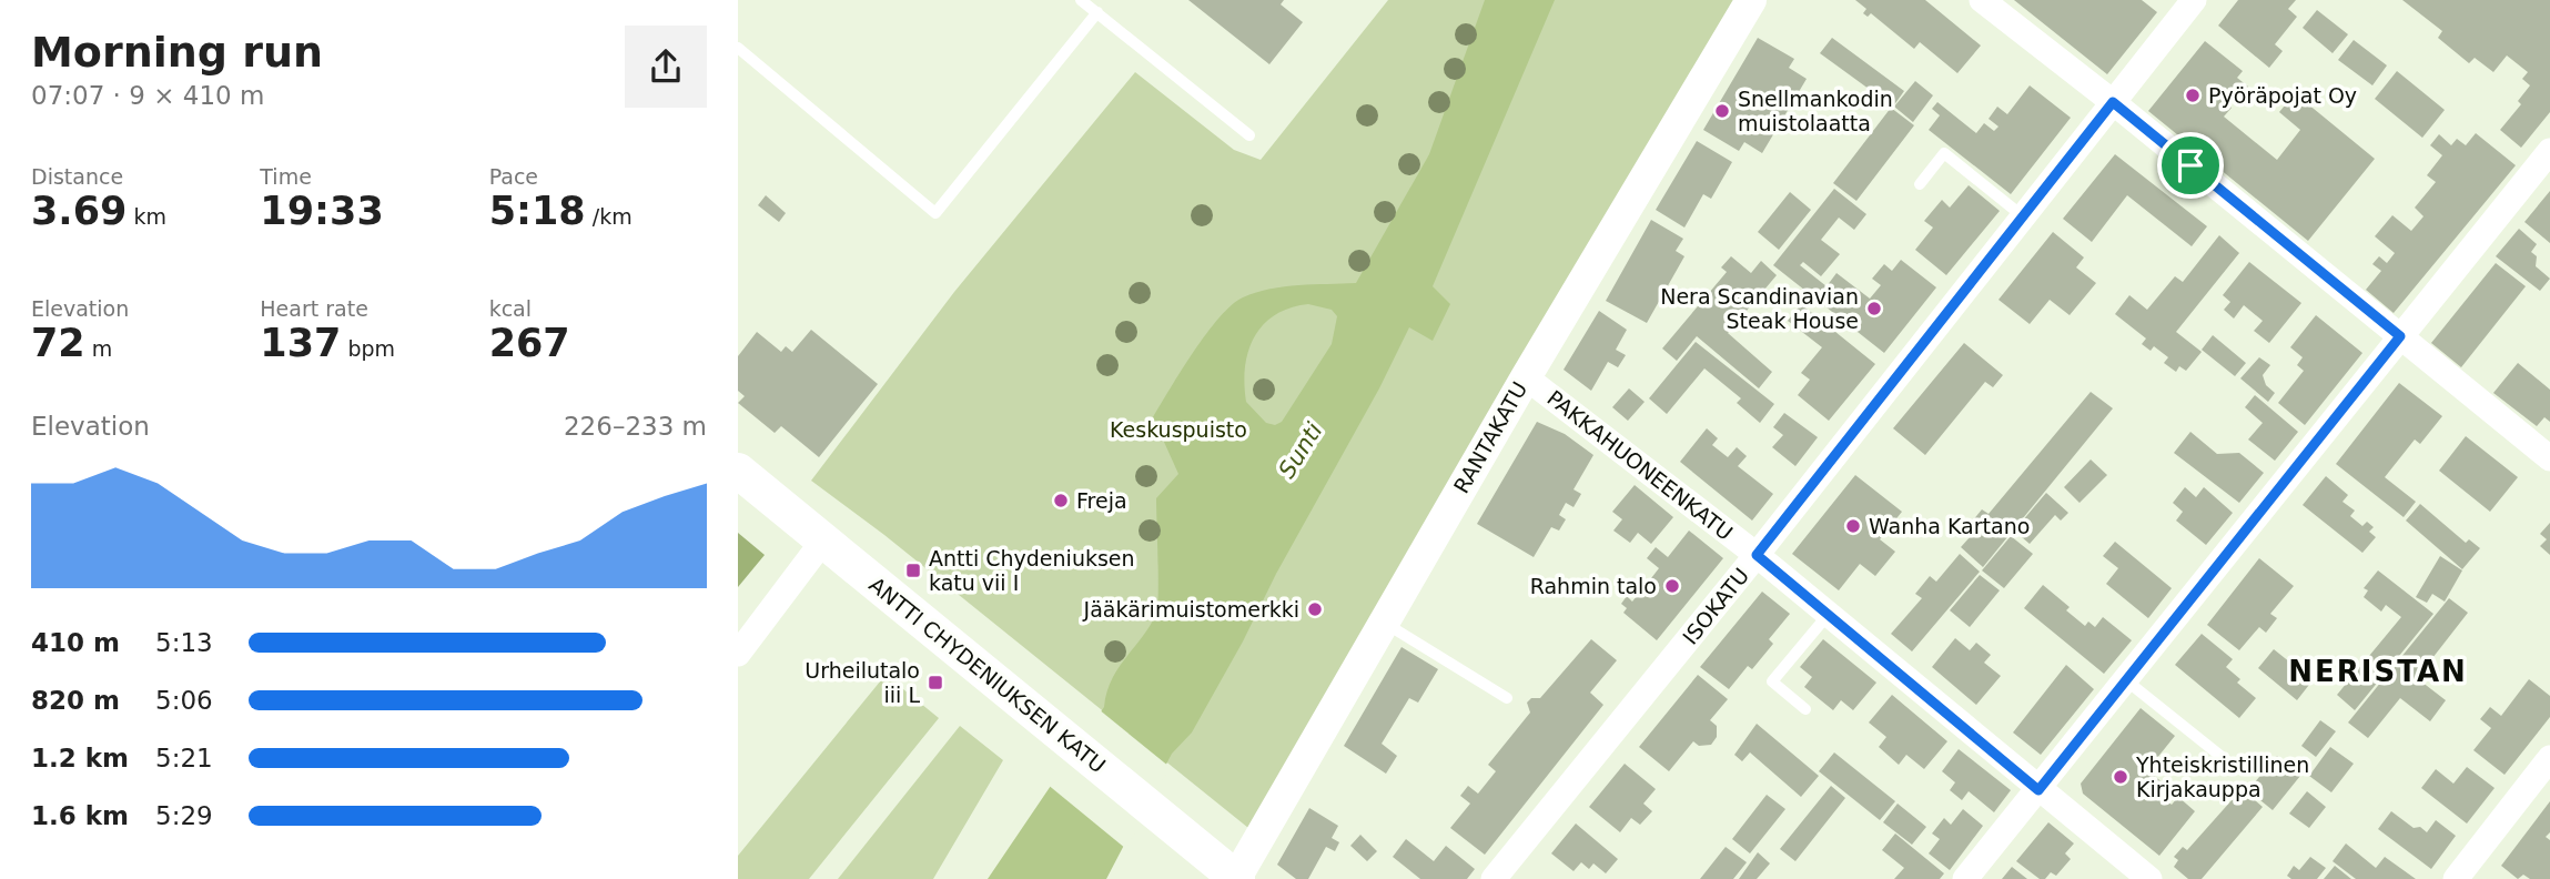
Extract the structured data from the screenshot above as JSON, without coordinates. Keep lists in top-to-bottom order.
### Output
{
  "streets": {
    "main road": ["ANTTI CHYDENIUKSEN KATU"],
    "street": ["RANTAKATU", "PAKKAHUONEENKATU", "ISOKATU"]
  },
  "crossings": [
    ["RANTAKATU", "PAKKAHUONEENKATU"],
    ["RANTAKATU", "ANTTI CHYDENIUKSEN KATU"],
    ["PAKKAHUONEENKATU", "ISOKATU"]
  ],
  "districts": ["NERISTAN"],
  "water": ["Sunti"],
  "parks": ["Keskuspuisto"],
  "places": {
    "other": [
      "Pyöräpojat Oy",
      "Snellmankodin muistolaatta",
      "Nera Scandinavian Steak House",
      "Freja",
      "Wanha Kartano",
      "Rahmin talo",
      "Jääkärimuistomerkki",
      "Yhteiskristillinen Kirjakauppa"
    ],
    "transit": ["Antti Chydeniuksen katu vii I", "Urheilutalo iii L"]
  },
  "page": {
    "heading": ["Morning run", "07:07 · 9 × 410 m"],
    "stats": [
      ["Distance", "3.69 km"],
      ["Time", "19:33"],
      ["Pace", "5:18 /km"],
      ["Elevation", "72 m"],
      ["Heart rate", "137 bpm"],
      ["kcal", "267"]
    ],
    "chart": ["Elevation", "226–233 m"],
    "list": [
      {
        "name": "410 m",
        "note": "5:13"
      },
      {
        "name": "820 m",
        "note": "5:06"
      },
      {
        "name": "1.2 km",
        "note": "5:21"
      },
      {
        "name": "1.6 km",
        "note": "5:29"
      }
    ]
  }
}
